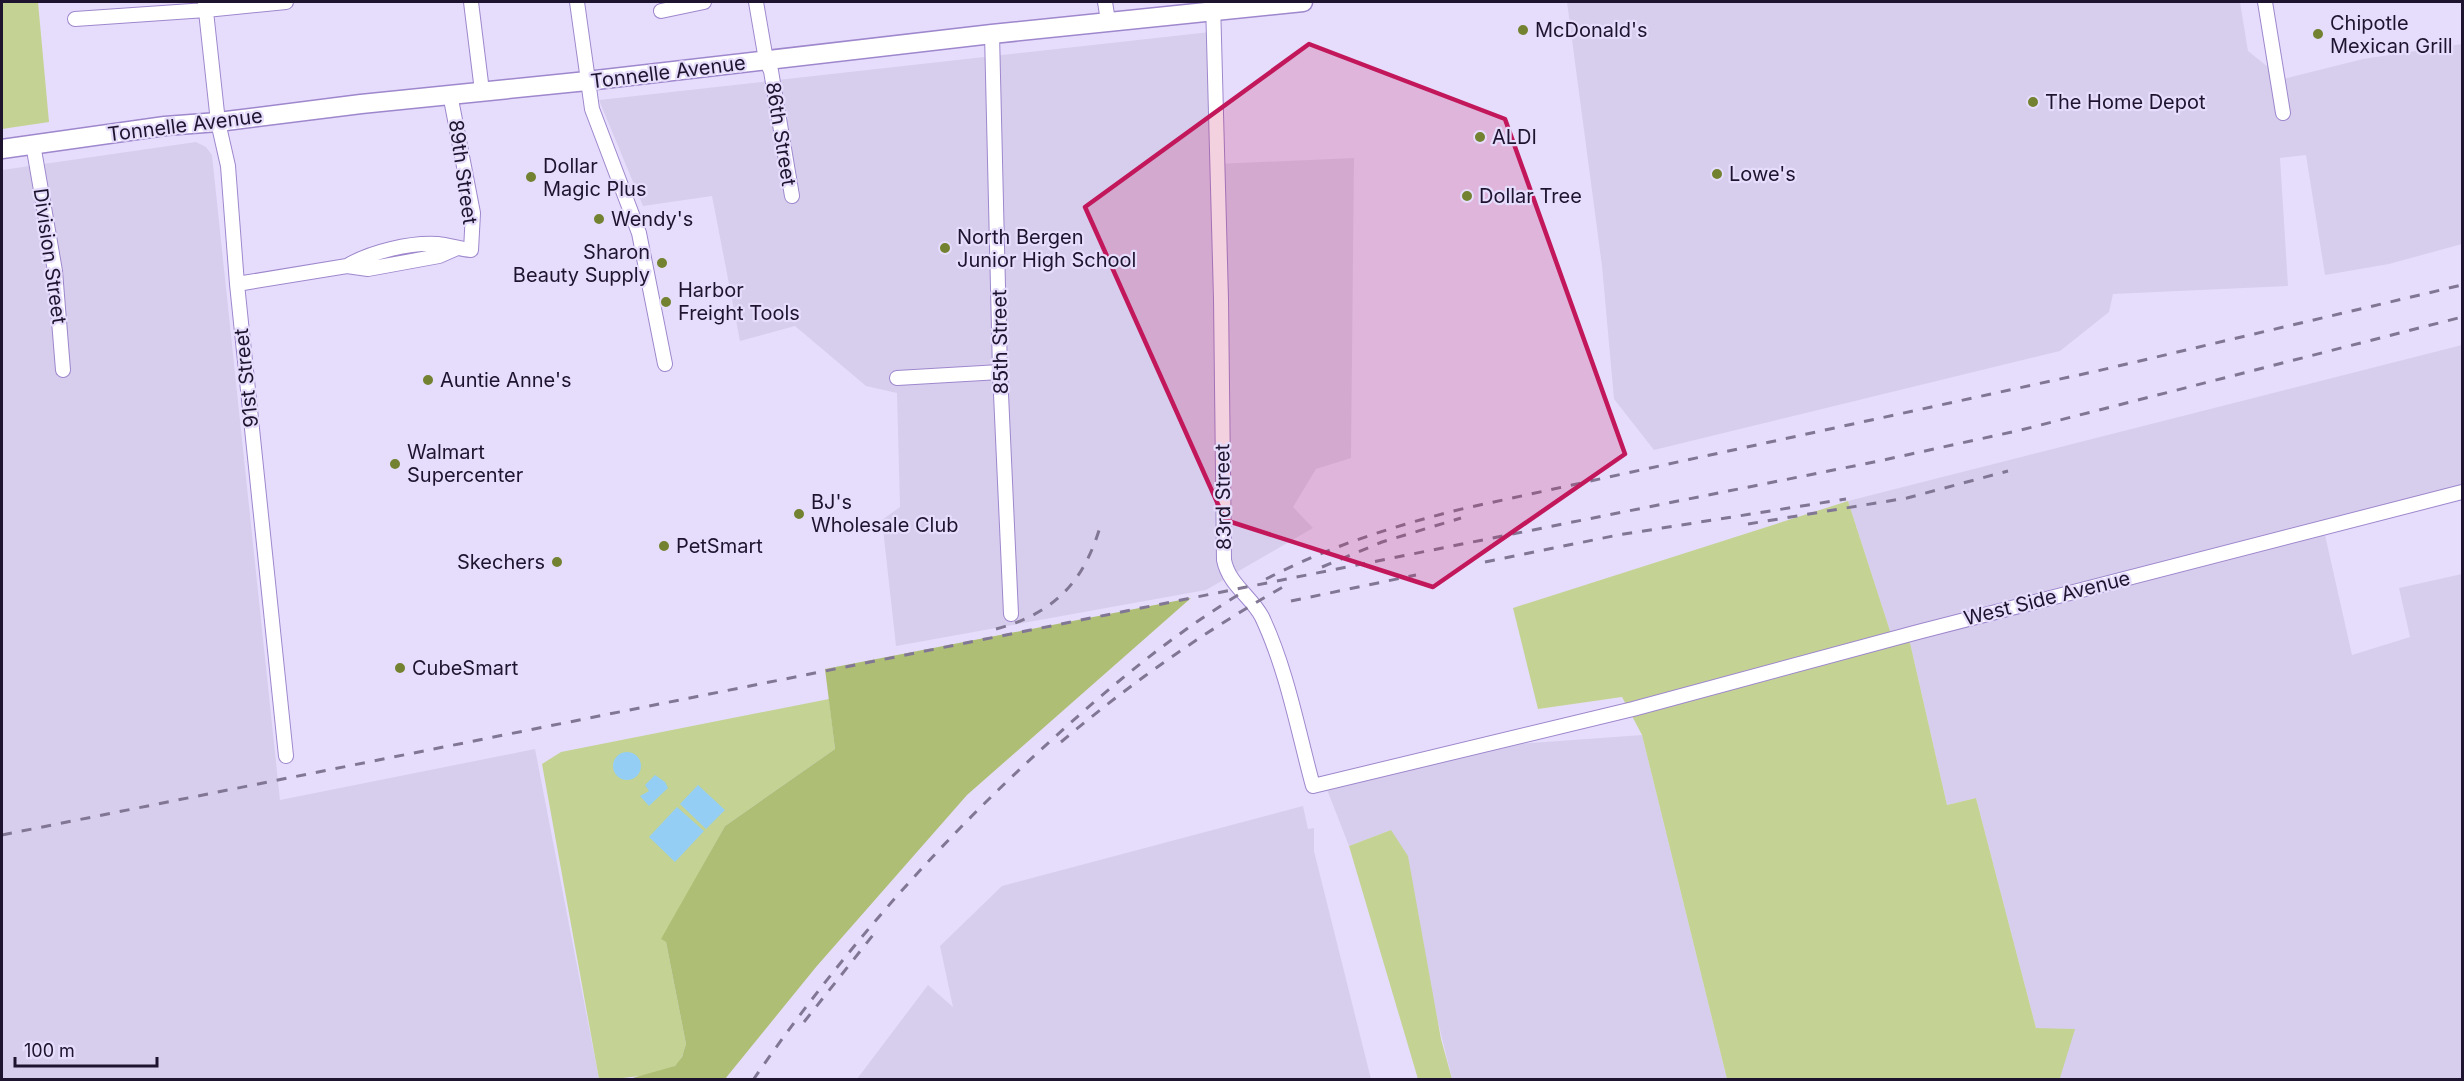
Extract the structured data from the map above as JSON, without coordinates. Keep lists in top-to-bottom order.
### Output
{
  "streets": {
    "main road": ["Tonnelle Avenue"],
    "street": [
      "86th Street",
      "89th Street",
      "Division Street",
      "85th Street",
      "91st Street",
      "83rd Street",
      "West Side Avenue"
    ]
  },
  "crossings": [
    ["Tonnelle Avenue", "86th Street"],
    ["Tonnelle Avenue", "89th Street"],
    ["Tonnelle Avenue", "Division Street"],
    ["Tonnelle Avenue", "85th Street"],
    ["Tonnelle Avenue", "91st Street"],
    ["Tonnelle Avenue", "83rd Street"],
    ["89th Street", "91st Street"],
    ["83rd Street", "West Side Avenue"]
  ],
  "places": [
    "McDonald's",
    "Chipotle Mexican Grill",
    "The Home Depot",
    "ALDI",
    "Lowe's",
    "Dollar Magic Plus",
    "Dollar Tree",
    "Wendy's",
    "North Bergen Junior High School",
    "Sharon Beauty Supply",
    "Harbor Freight Tools",
    "Auntie Anne's",
    "Walmart Supercenter",
    "BJ's Wholesale Club",
    "PetSmart",
    "Skechers",
    "CubeSmart"
  ],
  "scale_bar": "100 m"
}
